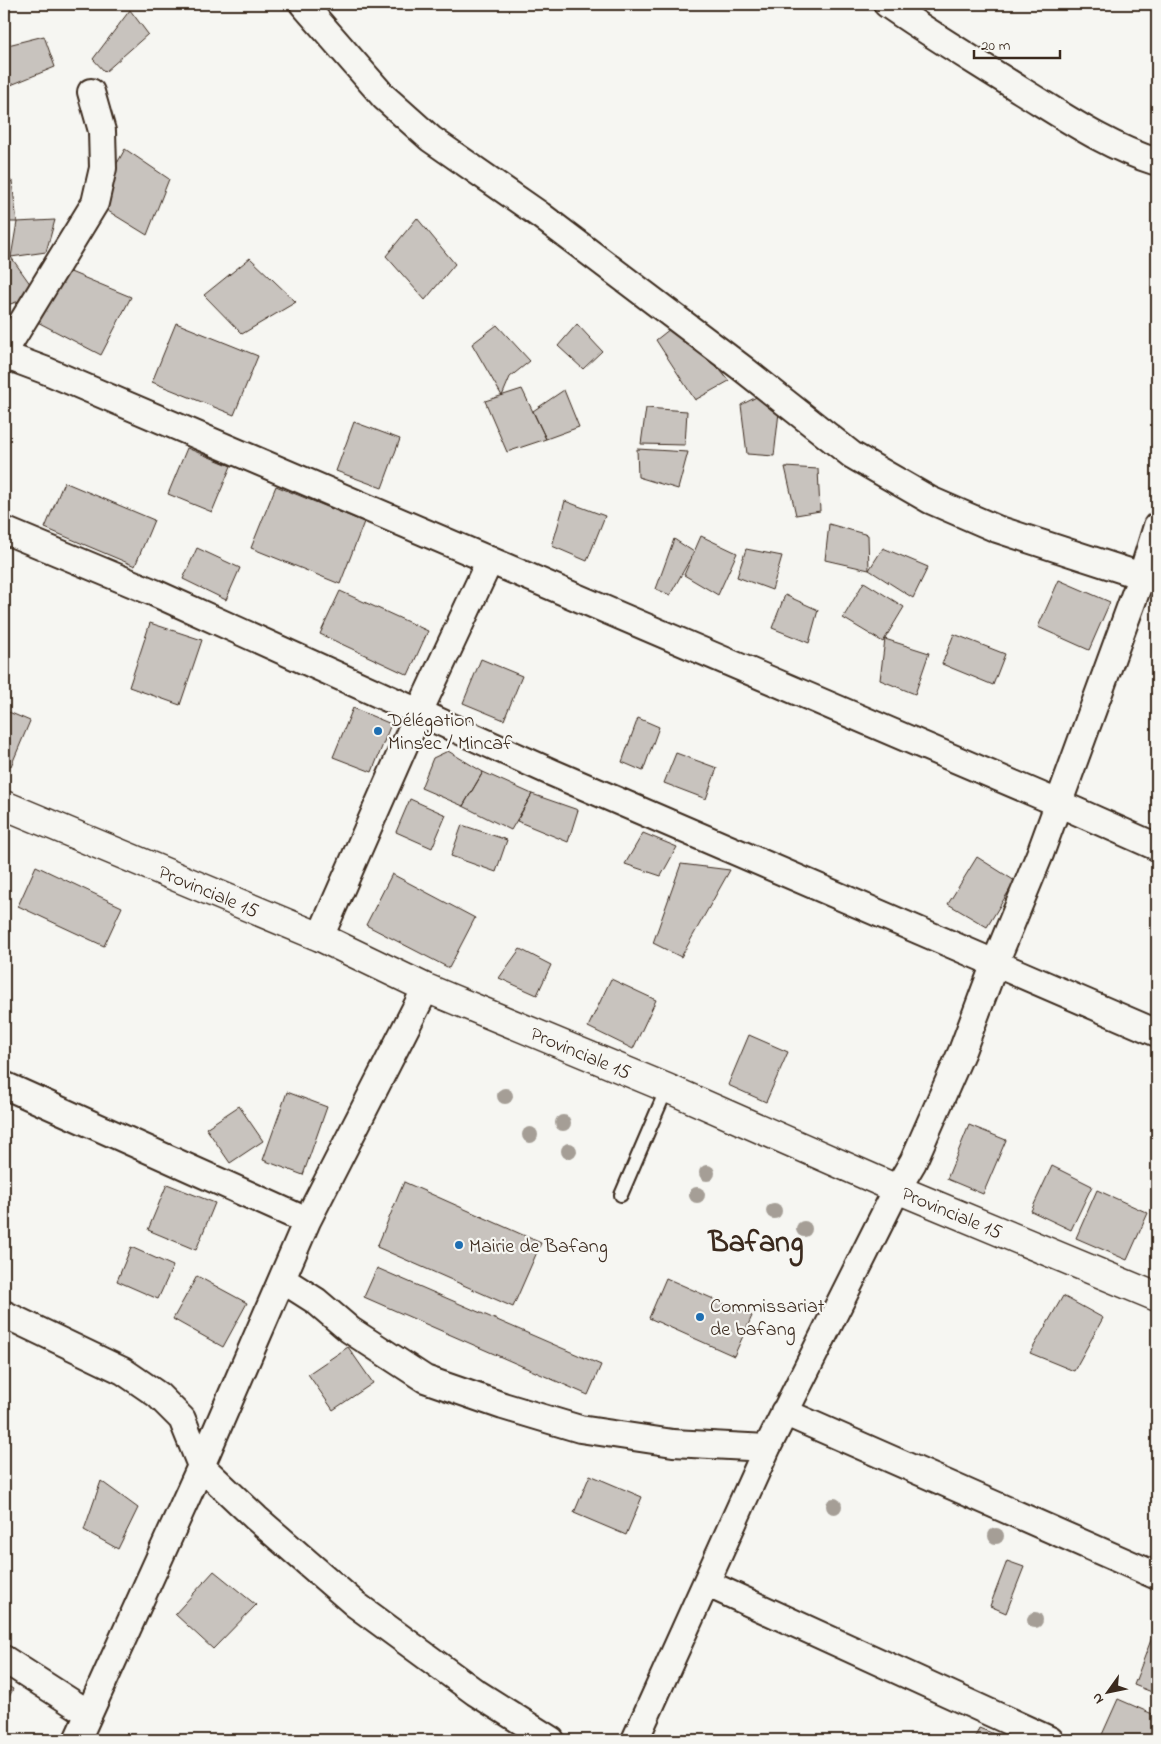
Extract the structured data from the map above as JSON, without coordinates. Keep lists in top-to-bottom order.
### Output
{
  "streets": {
    "street": ["Provinciale 15"]
  },
  "districts": ["Bafang"],
  "places": ["Délégation Minsec / Mincaf", "Mairie de Bafang", "Commissariat de bafang"],
  "scale_bar": "20 m",
  "north": "bottom left"
}
